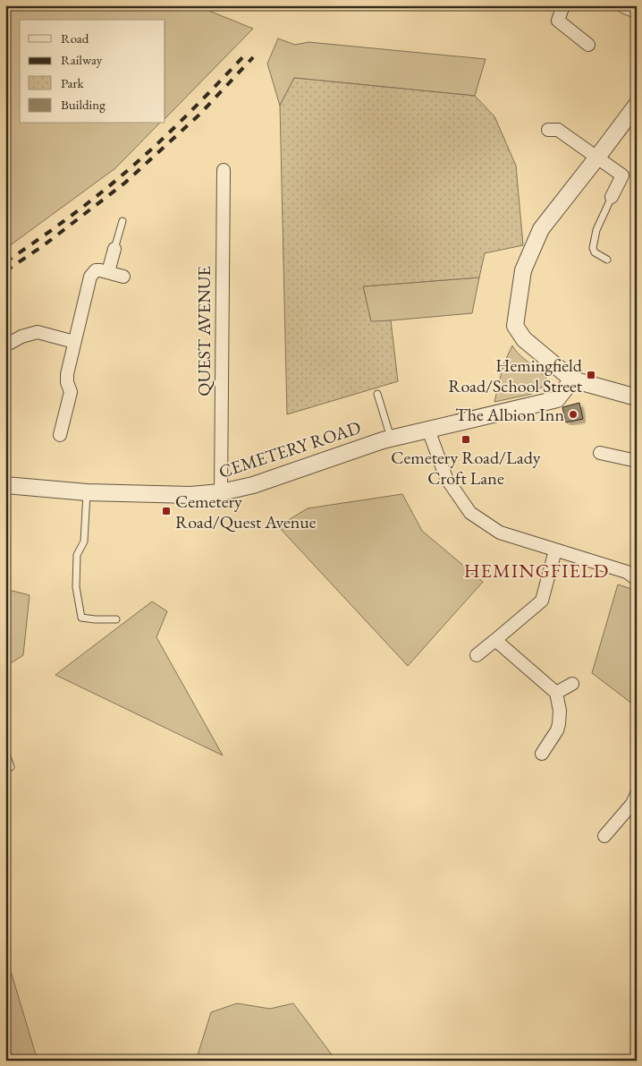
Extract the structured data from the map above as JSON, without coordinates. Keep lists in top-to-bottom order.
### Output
{
  "streets": {
    "street": ["QUEST AVENUE", "CEMETERY ROAD"]
  },
  "crossings": [
    ["QUEST AVENUE", "CEMETERY ROAD"]
  ],
  "districts": ["HEMINGFIELD"],
  "places": {
    "transit": ["Hemingfield Road/School Street", "Cemetery Road/Lady Croft Lane", "Cemetery Road/Quest Avenue"],
    "other": ["The Albion Inn"]
  },
  "legend": [
    "Road",
    "Railway",
    "Park",
    "Building"
  ]
}
